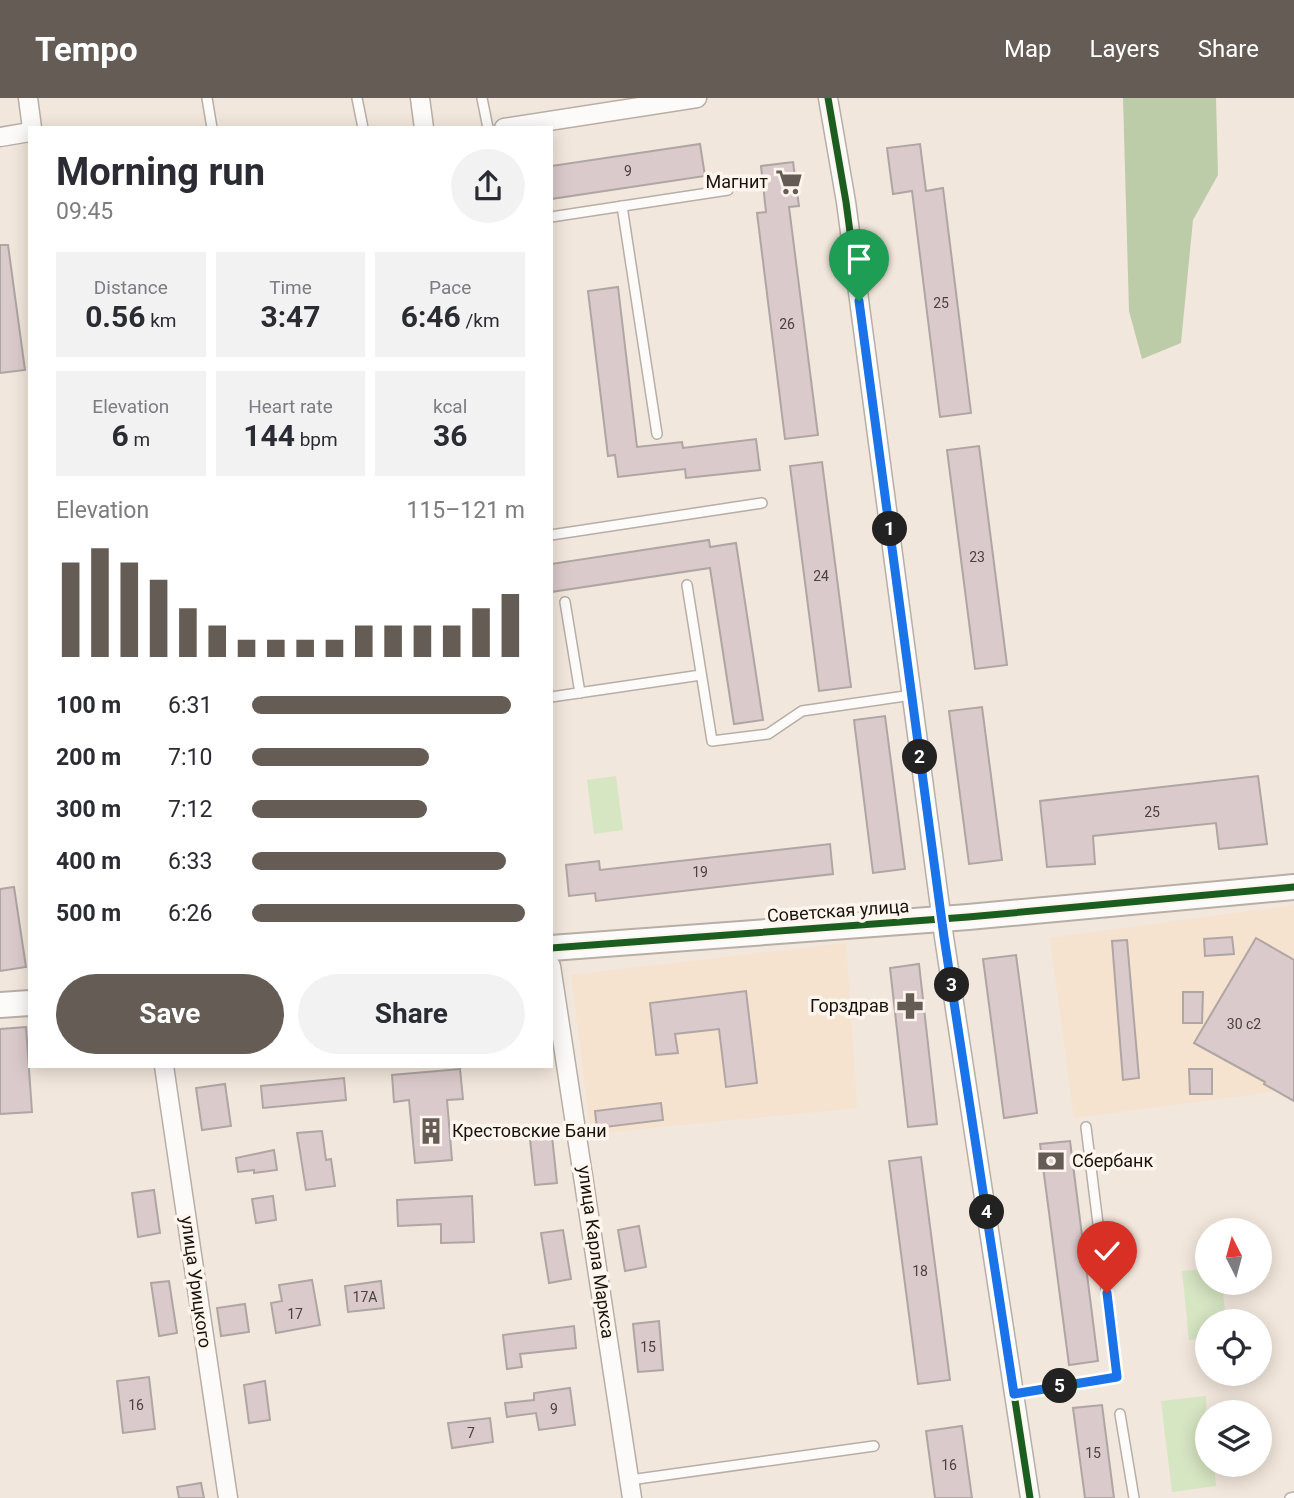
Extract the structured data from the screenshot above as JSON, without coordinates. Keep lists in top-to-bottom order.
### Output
{
  "streets": {
    "street": ["Советская улица", "улица Карла Маркса", "улица Урицкого"]
  },
  "places": {
    "supermarket": ["Магнит"],
    "pharmacy": ["Горздрав"],
    "building": ["Крестовские Бани"],
    "bank": ["Сбербанк"]
  },
  "house_numbers": [
    "9",
    "25",
    "26",
    "23",
    "24",
    "25",
    "19",
    "30 c2",
    "18",
    "17А",
    "17",
    "15",
    "16",
    "9",
    "7",
    "15",
    "16"
  ],
  "north": "top",
  "page": {
    "header": "Tempo",
    "nav": ["Map", "Layers", "Share"],
    "heading": ["Morning run", "09:45"],
    "stats": [
      ["Distance", "0.56 km"],
      ["Time", "3:47"],
      ["Pace", "6:46 /km"],
      ["Elevation", "6 m"],
      ["Heart rate", "144 bpm"],
      ["kcal", "36"]
    ],
    "chart": ["Elevation", "115–121 m"],
    "pins": [
      "1",
      "2",
      "3",
      "4",
      "5"
    ],
    "list": [
      {
        "name": "100 m",
        "note": "6:31"
      },
      {
        "name": "200 m",
        "note": "7:10"
      },
      {
        "name": "300 m",
        "note": "7:12"
      },
      {
        "name": "400 m",
        "note": "6:33"
      },
      {
        "name": "500 m",
        "note": "6:26"
      }
    ],
    "buttons": ["Save", "Share"]
  }
}
